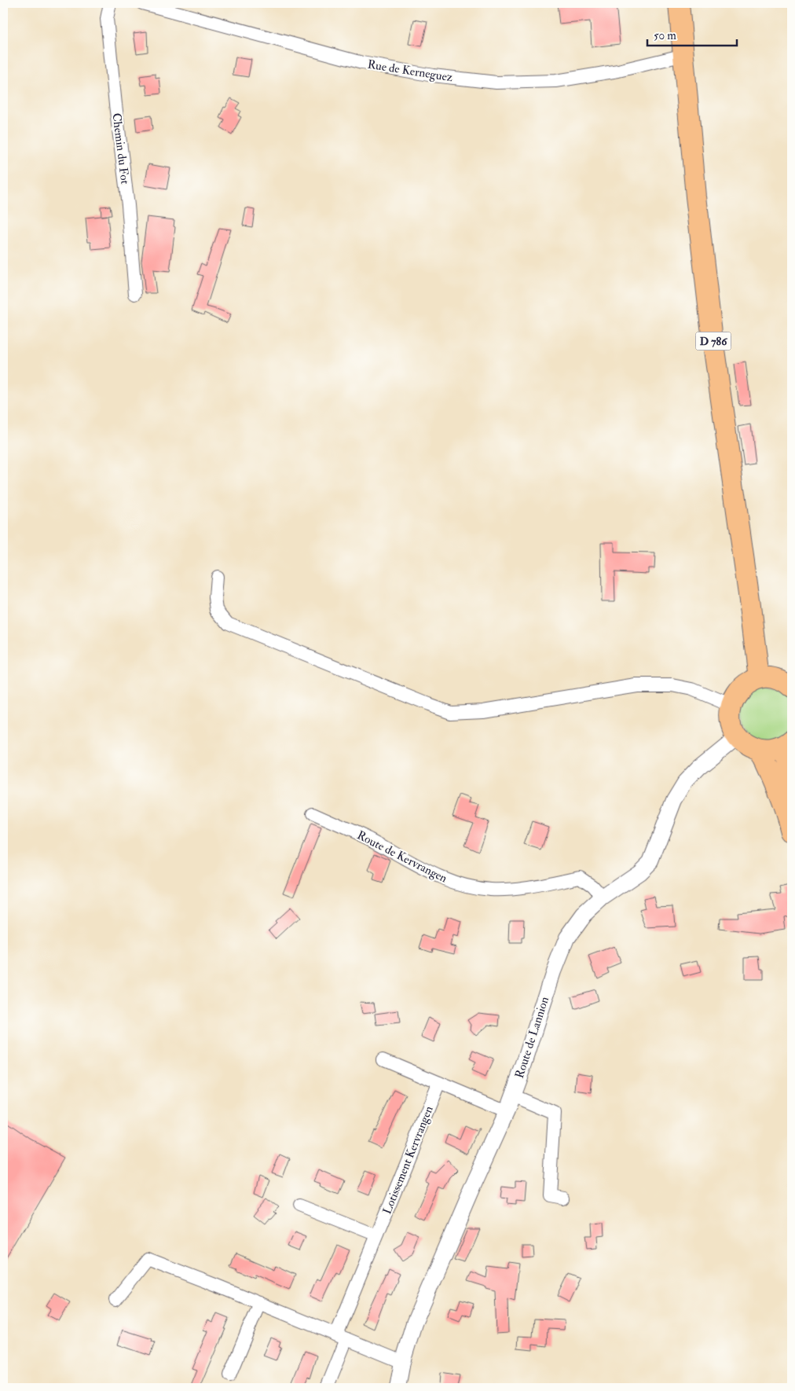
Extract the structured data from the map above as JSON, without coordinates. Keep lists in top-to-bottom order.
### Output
{
  "streets": {
    "main road": ["D 786"],
    "street": [
      "Rue de Kerneguez",
      "Chemin du Fot",
      "Route de Kervrangen",
      "Route de Lannion",
      "Lotissement Kervrangen"
    ]
  },
  "crossings": [
    ["Rue de Kerneguez", "D 786"],
    ["Route de Kervrangen", "Route de Lannion"]
  ],
  "scale_bar": "50 m"
}
